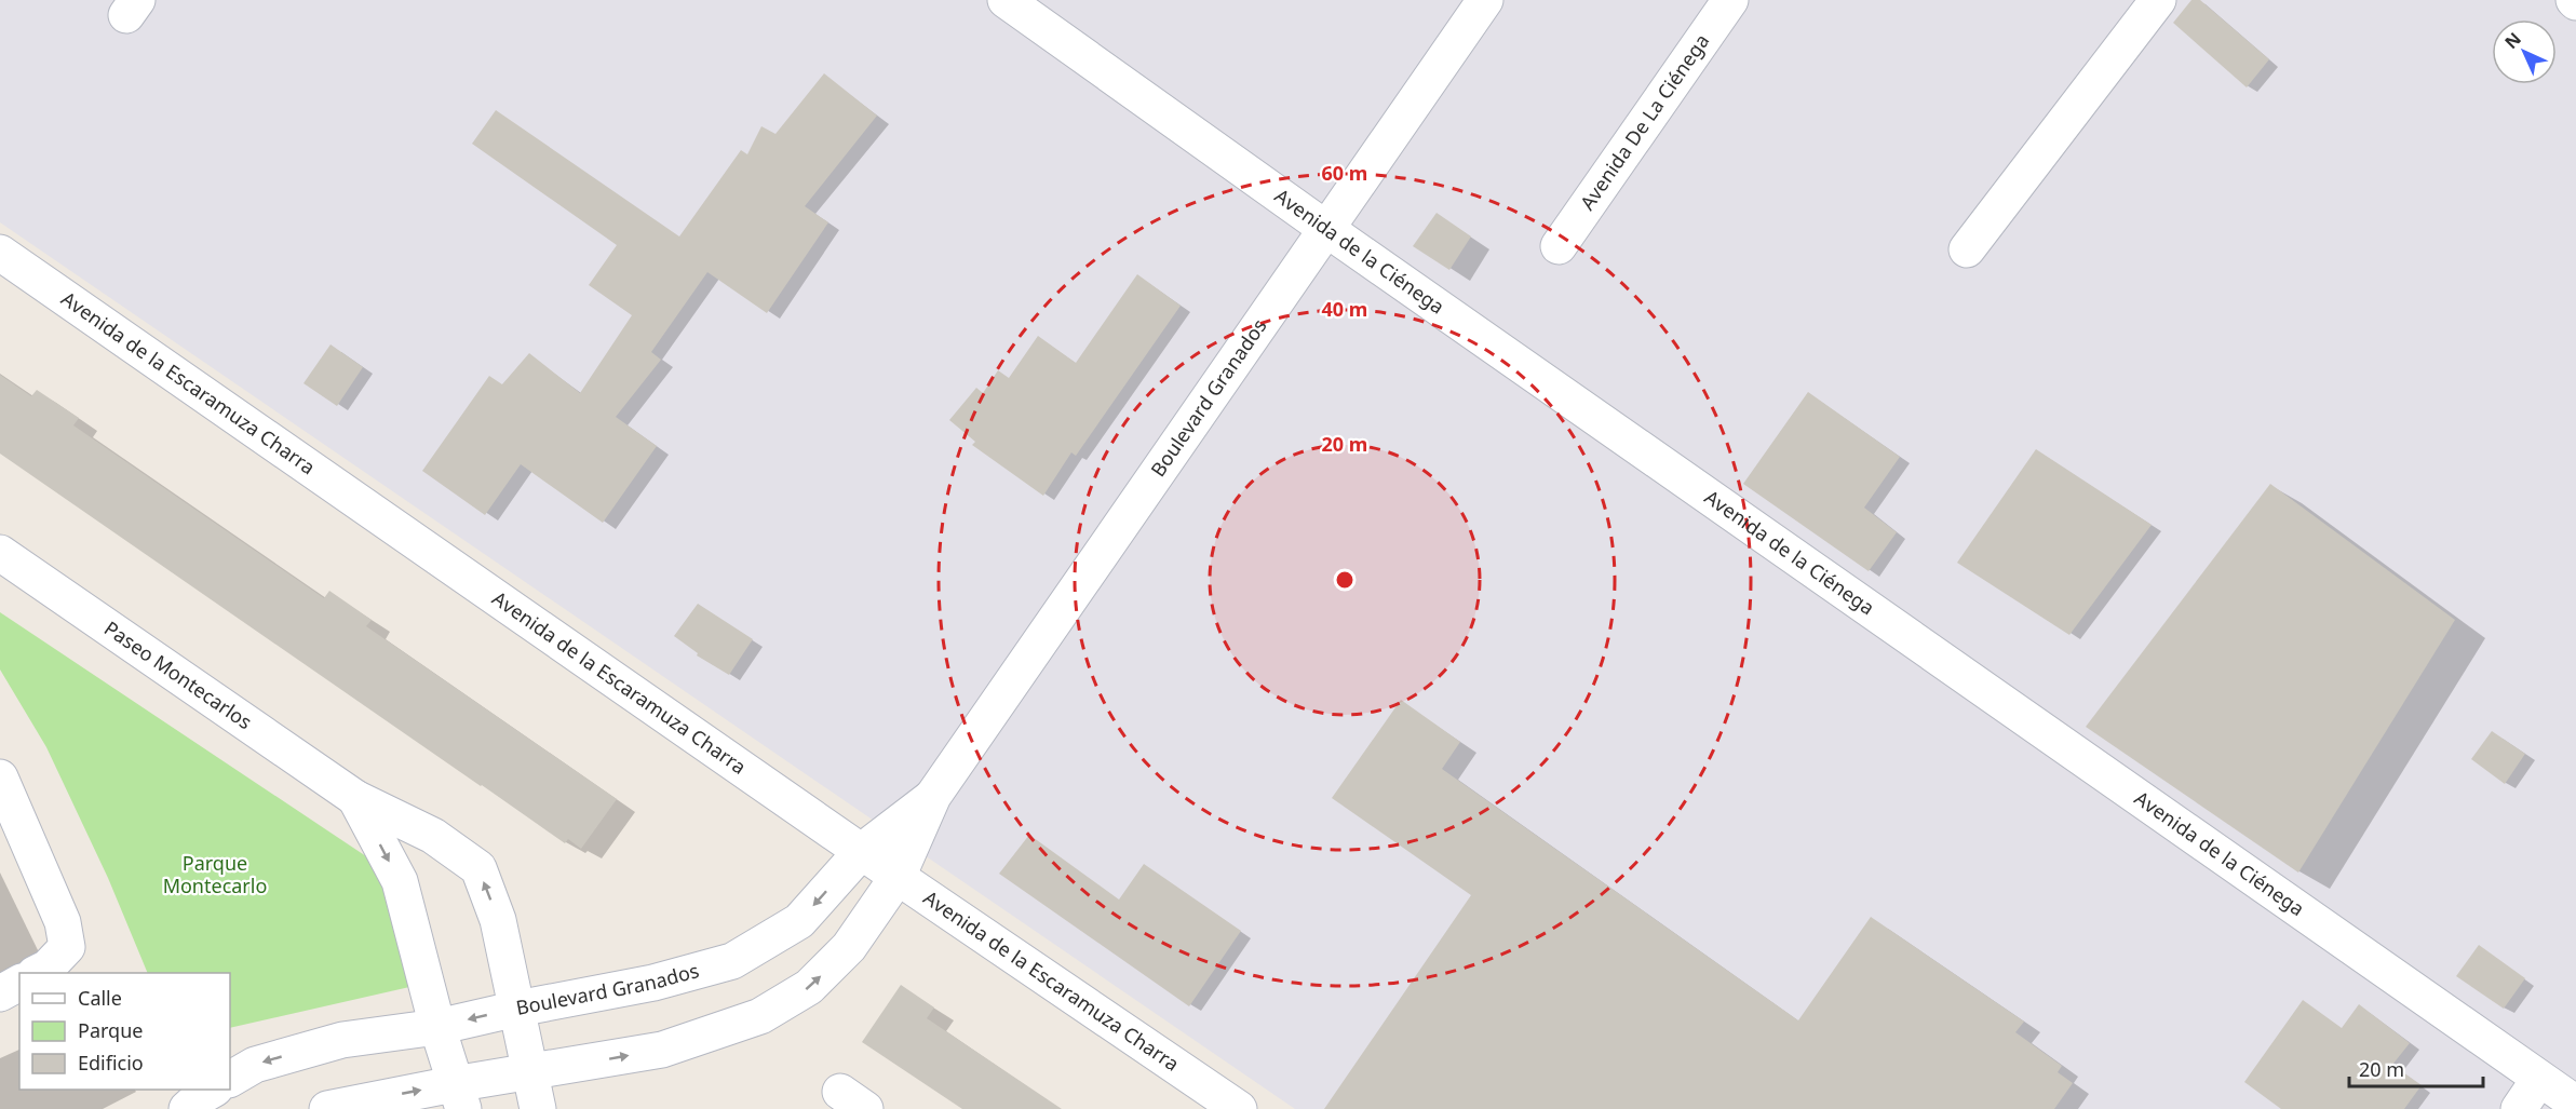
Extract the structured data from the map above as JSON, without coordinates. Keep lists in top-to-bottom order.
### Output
{
  "streets": {
    "street": [
      "Avenida De La Ciénega",
      "Avenida de la Ciénega",
      "Avenida de la Escaramuza Charra",
      "Boulevard Granados",
      "Paseo Montecarlos"
    ]
  },
  "crossings": [
    ["Avenida de la Ciénega", "Boulevard Granados"],
    ["Avenida de la Escaramuza Charra", "Boulevard Granados"],
    ["Boulevard Granados", "Paseo Montecarlos"]
  ],
  "parks": ["Parque Montecarlo"],
  "legend": ["Calle", "Parque", "Edificio"],
  "scale_bar": "20 m",
  "north": "top left",
  "rings": ["60 m", "40 m", "20 m"]
}
